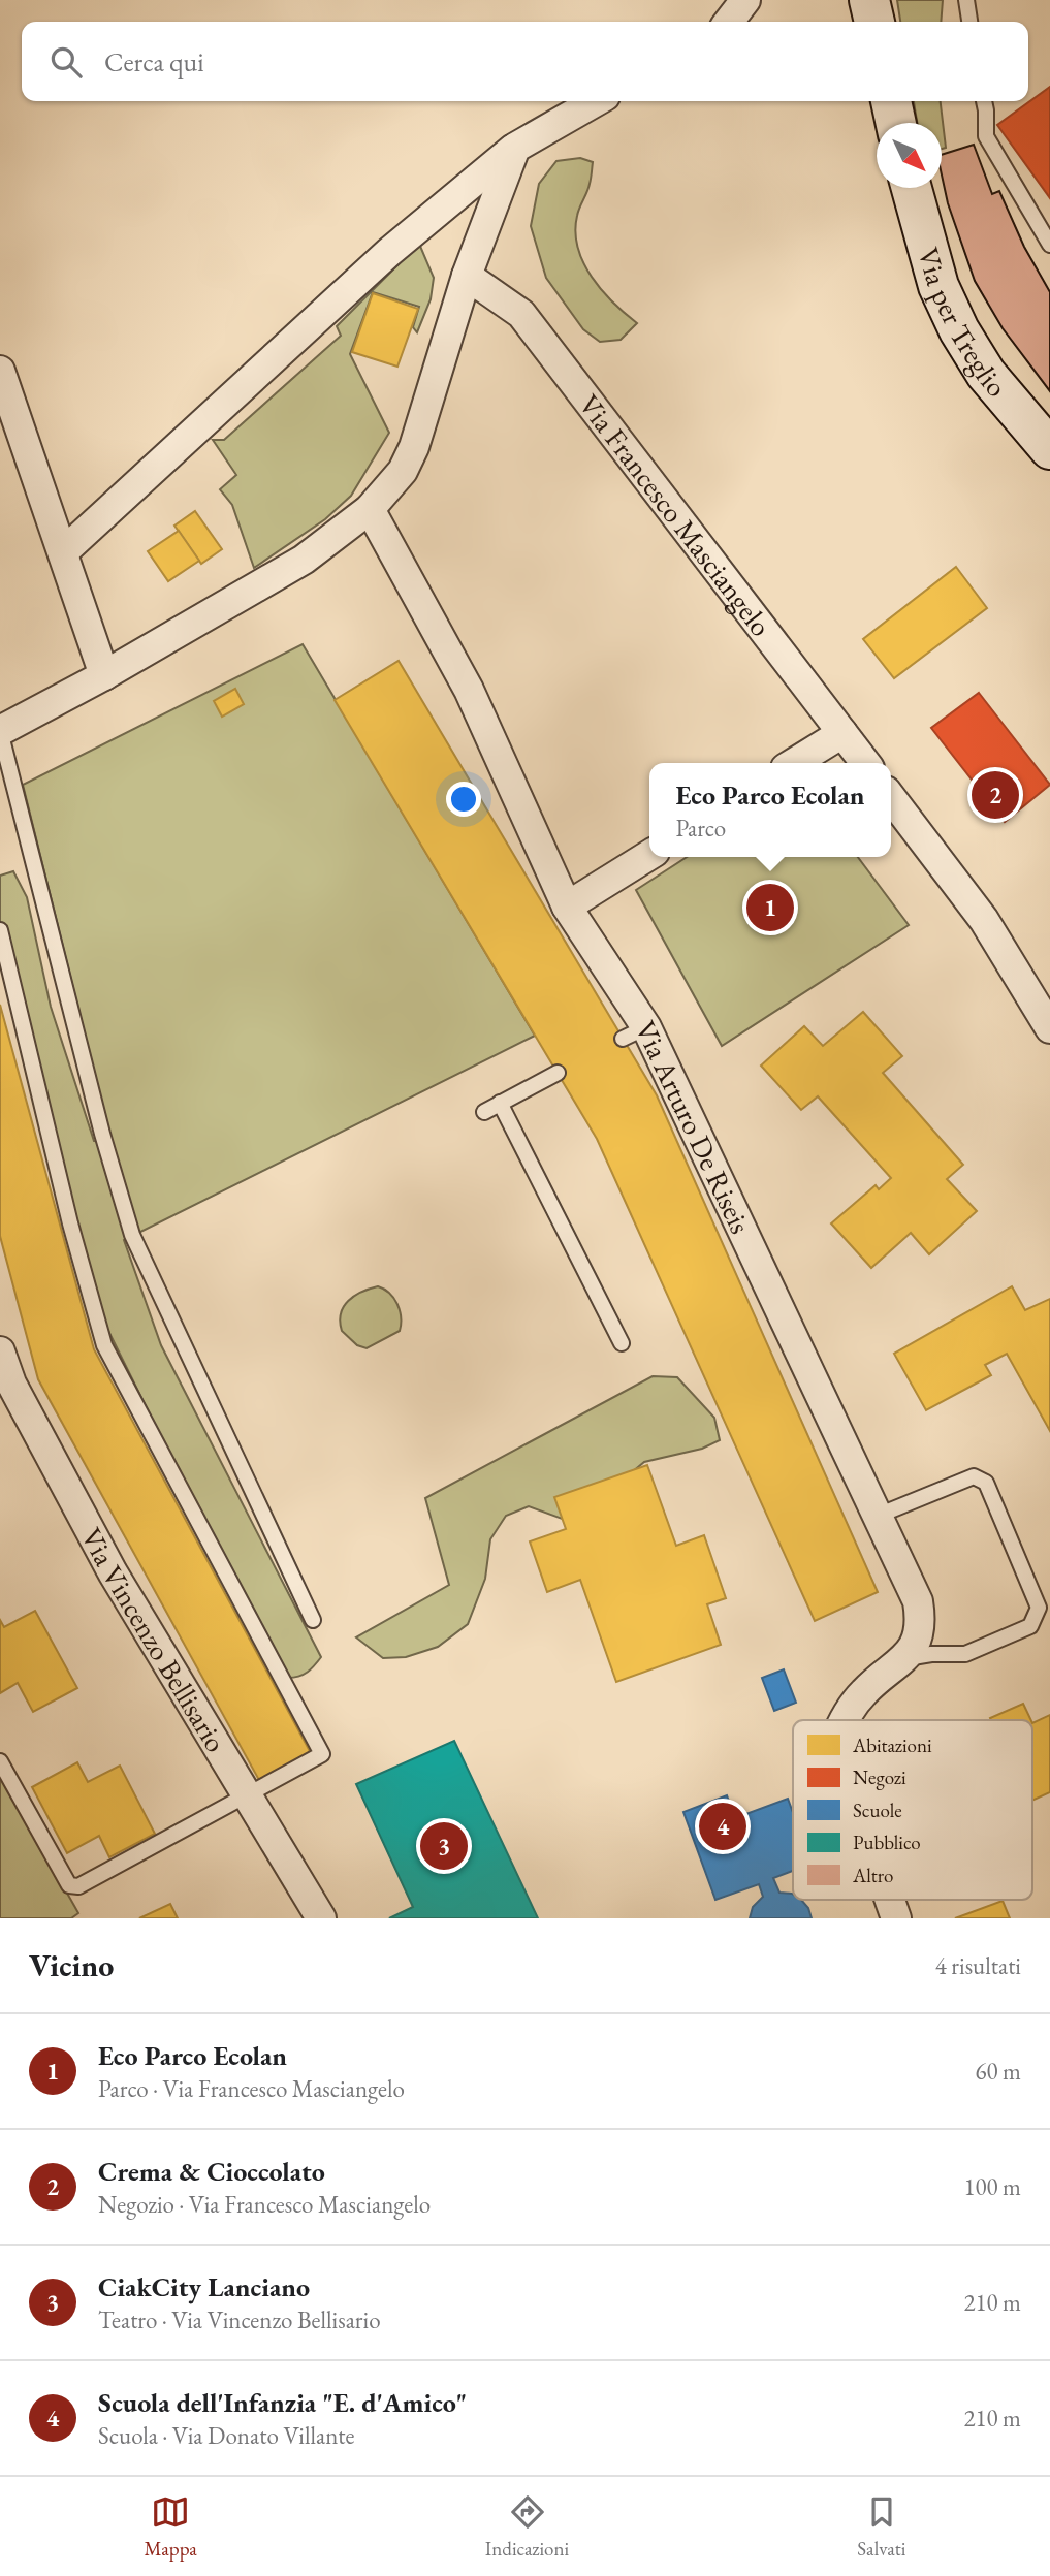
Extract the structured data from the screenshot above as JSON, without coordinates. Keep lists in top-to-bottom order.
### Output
{
  "streets": {
    "main road": ["Via per Treglio"],
    "street": ["Via Francesco Masciangelo", "Via Arturo De Riseis", "Via Vincenzo Bellisario"]
  },
  "legend": [
    "Abitazioni",
    "Negozi",
    "Scuole",
    "Pubblico",
    "Altro"
  ],
  "north": "bottom right",
  "page": {
    "search": "Cerca qui",
    "popup": ["Eco Parco Ecolan", "Parco"],
    "pins": [
      "2",
      "1",
      "4",
      "3"
    ],
    "heading": ["Vicino", "4 risultati"],
    "list": [
      {
        "mark": "1",
        "name": "Eco Parco Ecolan",
        "note": "Parco · Via Francesco Masciangelo",
        "value": "60 m"
      },
      {
        "mark": "2",
        "name": "Crema & Cioccolato",
        "note": "Negozio · Via Francesco Masciangelo",
        "value": "100 m"
      },
      {
        "mark": "3",
        "name": "CiakCity Lanciano",
        "note": "Teatro · Via Vincenzo Bellisario",
        "value": "210 m"
      },
      {
        "mark": "4",
        "name": "Scuola dell'Infanzia \"E. d'Amico\"",
        "note": "Scuola · Via Donato Villante",
        "value": "210 m"
      }
    ],
    "nav": ["Mappa", "Indicazioni", "Salvati"]
  }
}
